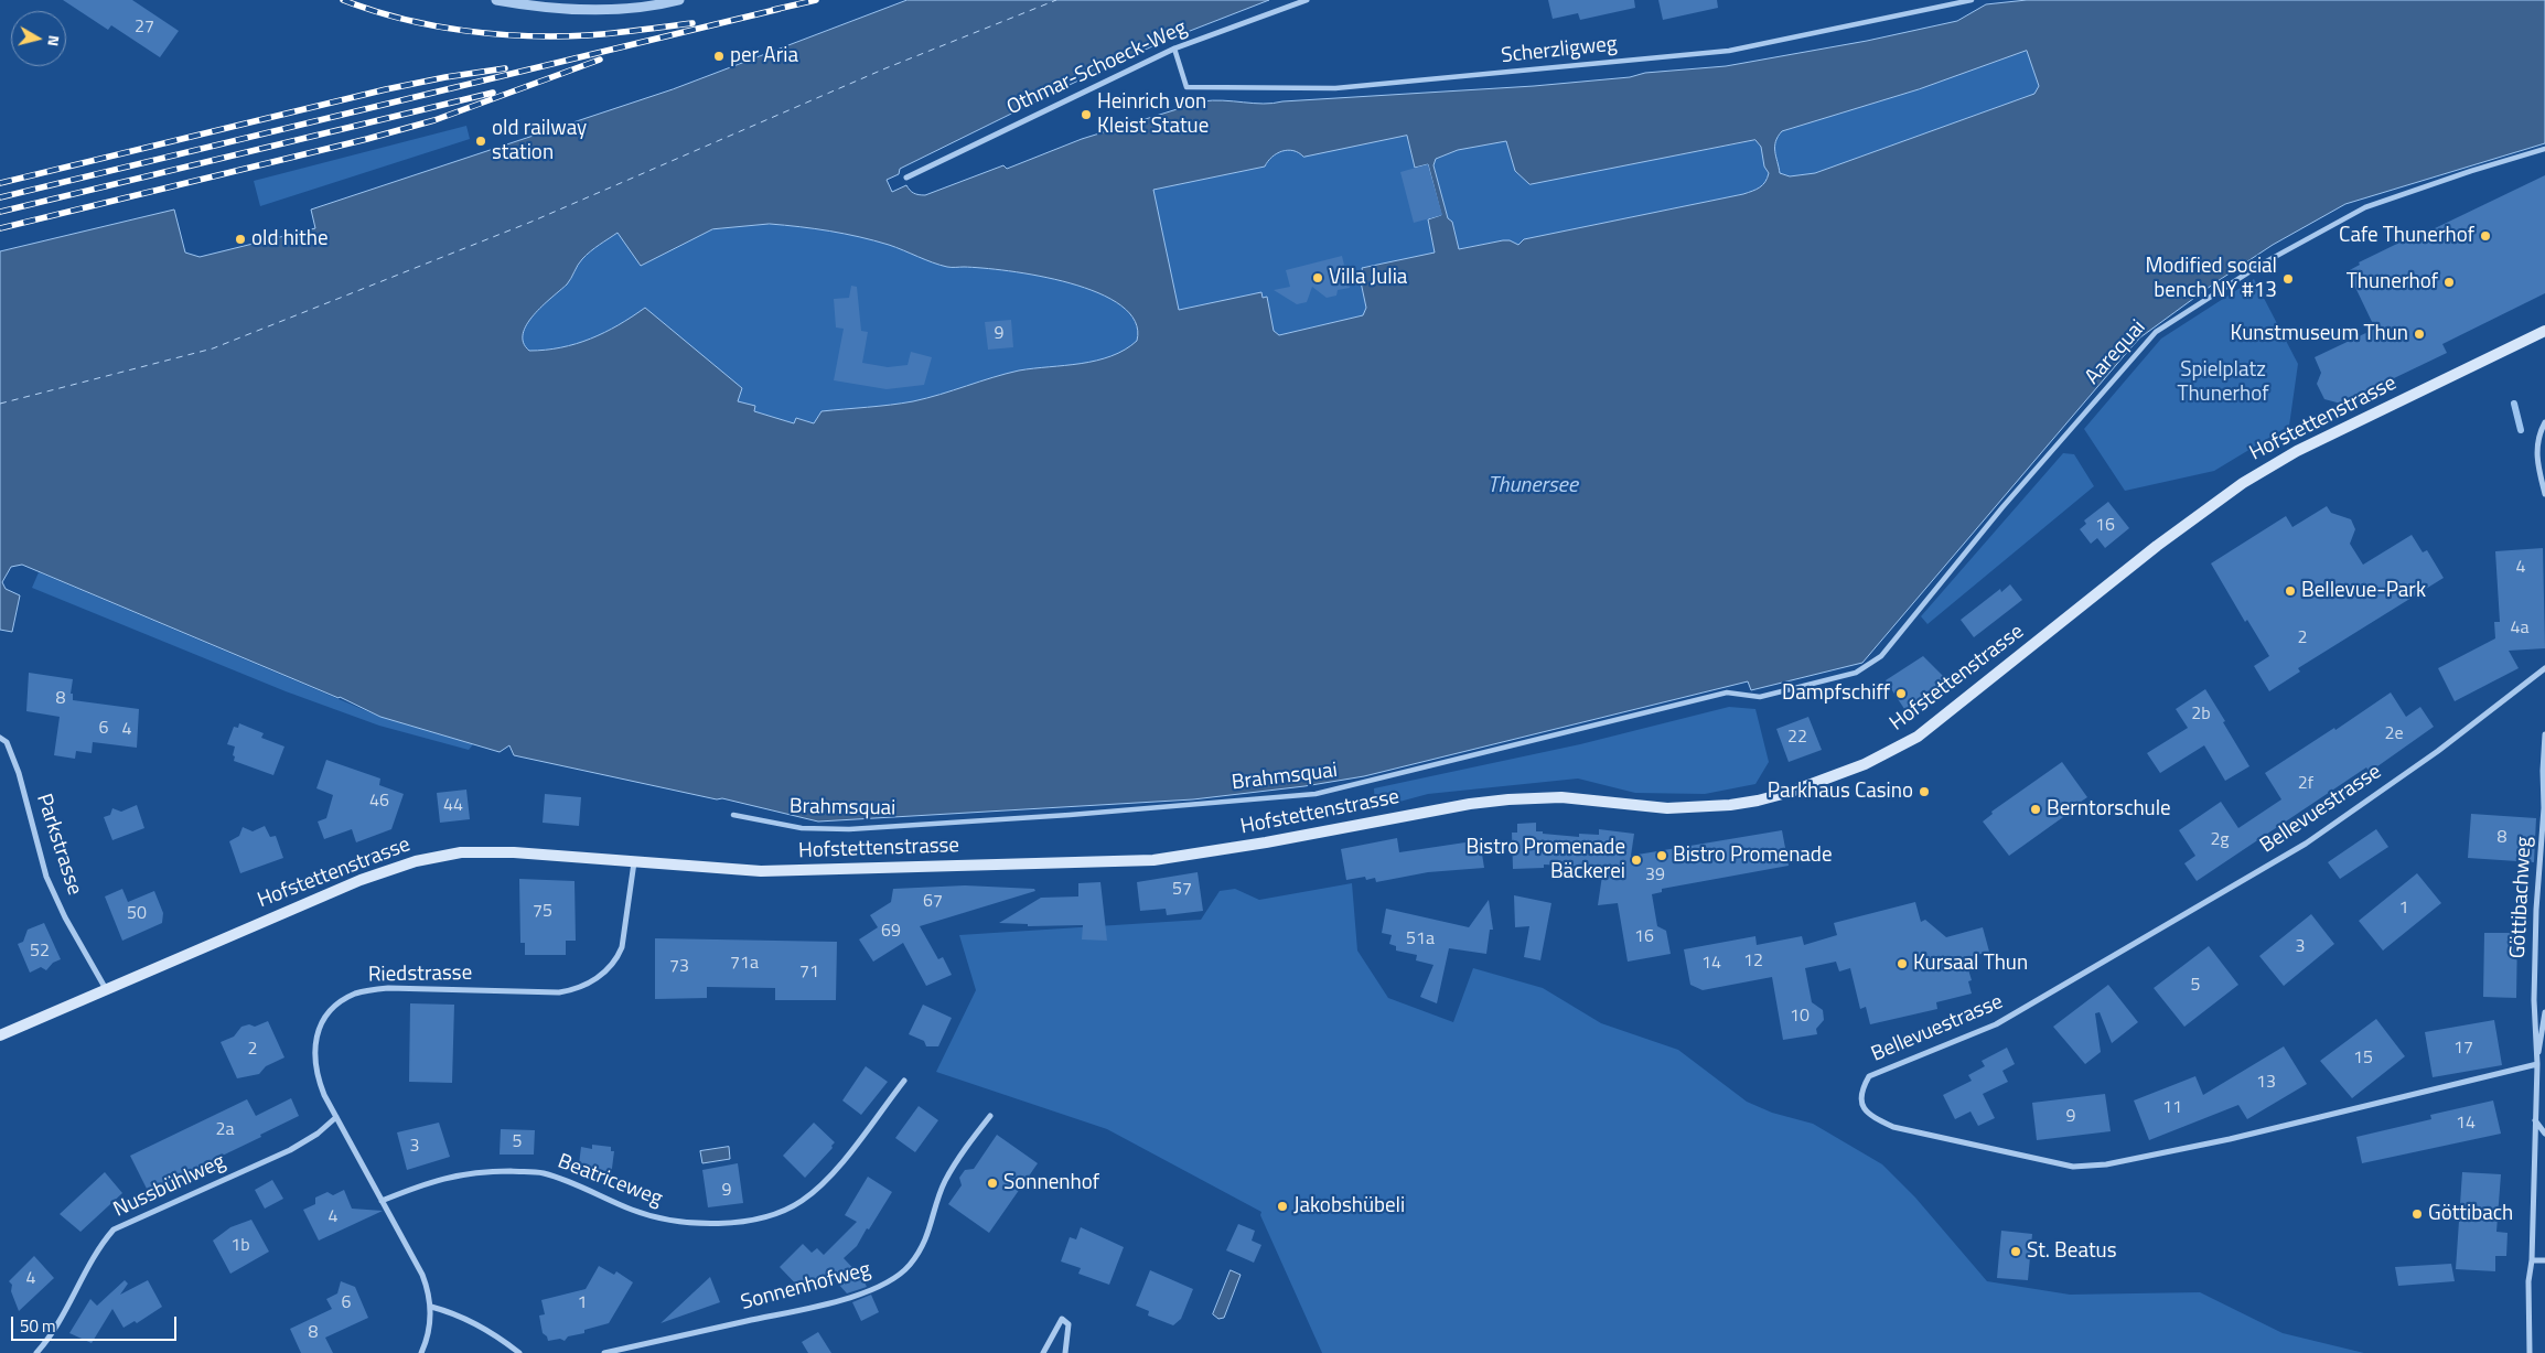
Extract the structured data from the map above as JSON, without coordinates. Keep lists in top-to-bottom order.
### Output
{
  "streets": {
    "main road": ["Hofstettenstrasse"],
    "street": [
      "Scherzligweg",
      "Othmar-Schoeck-Weg",
      "Aarequai",
      "Brahmsquai",
      "Bellevuestrasse",
      "Parkstrasse",
      "Göttibachweg",
      "Riedstrasse",
      "Beatriceweg",
      "Nussbühlweg",
      "Sonnenhofweg"
    ]
  },
  "crossings": [
    ["Scherzligweg", "Othmar-Schoeck-Weg"],
    ["Aarequai", "Brahmsquai"],
    ["Hofstettenstrasse", "Parkstrasse"],
    ["Hofstettenstrasse", "Riedstrasse"],
    ["Bellevuestrasse", "Göttibachweg"],
    ["Riedstrasse", "Beatriceweg"],
    ["Riedstrasse", "Nussbühlweg"]
  ],
  "water": ["Thunersee"],
  "parks": ["Spielplatz Thunerhof"],
  "places": [
    "per Aria",
    "Heinrich von Kleist Statue",
    "old railway station",
    "Cafe Thunerhof",
    "old hithe",
    "Villa Julia",
    "Modified social bench NY #13",
    "Thunerhof",
    "Kunstmuseum Thun",
    "Bellevue-Park",
    "Dampfschiff",
    "Parkhaus Casino",
    "Berntorschule",
    "Bistro Promenade",
    "Bistro Promenade Bäckerei",
    "Kursaal Thun",
    "Sonnenhof",
    "Jakobshübeli",
    "Göttibach",
    "St. Beatus"
  ],
  "house_numbers": [
    "27",
    "9",
    "16",
    "4",
    "4a",
    "2",
    "8",
    "2b",
    "6",
    "4",
    "2e",
    "22",
    "2f",
    "46",
    "44",
    "8",
    "2g",
    "39",
    "57",
    "67",
    "1",
    "75",
    "50",
    "69",
    "16",
    "51a",
    "3",
    "52",
    "12",
    "71a",
    "14",
    "73",
    "71",
    "5",
    "10",
    "17",
    "2",
    "15",
    "13",
    "11",
    "9",
    "14",
    "2a",
    "5",
    "3",
    "9",
    "4",
    "1b",
    "4",
    "6",
    "1",
    "8"
  ],
  "scale_bar": "50 m",
  "north": "right"
}
